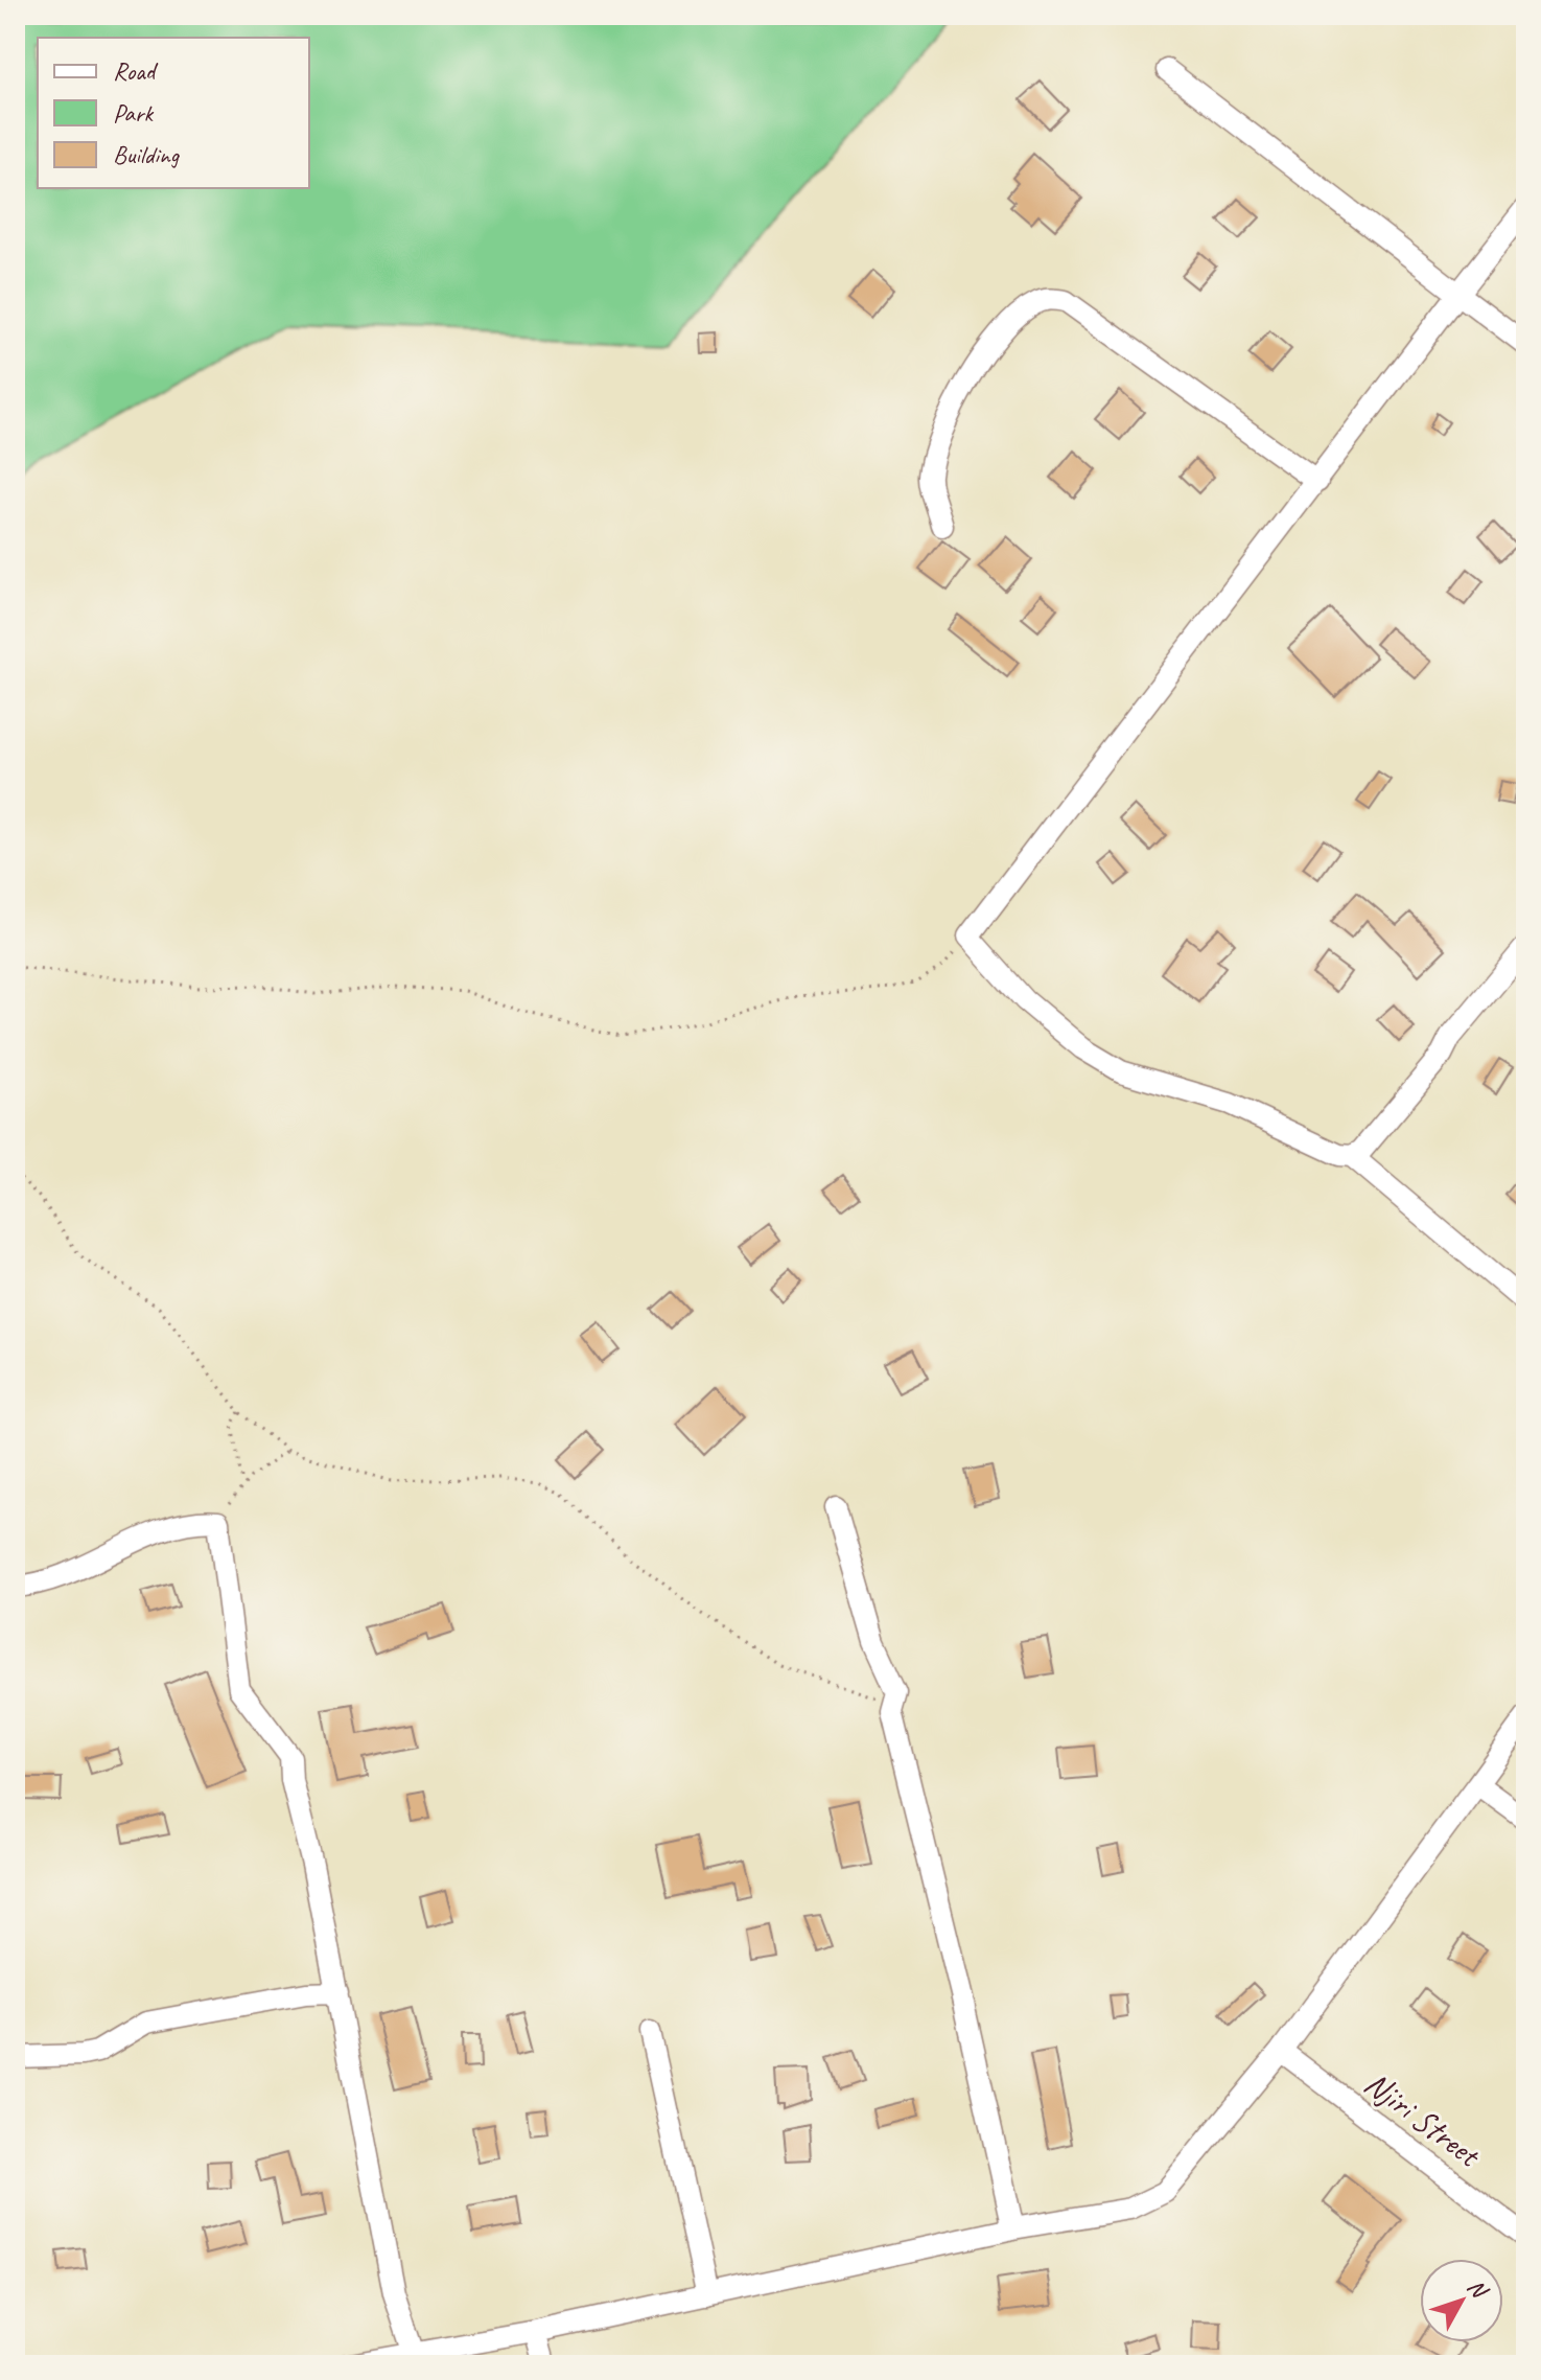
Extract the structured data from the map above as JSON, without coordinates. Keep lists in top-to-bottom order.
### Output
{
  "streets": {
    "street": ["Njiri Street"]
  },
  "legend": ["Road", "Park", "Building"],
  "north": "top right"
}
